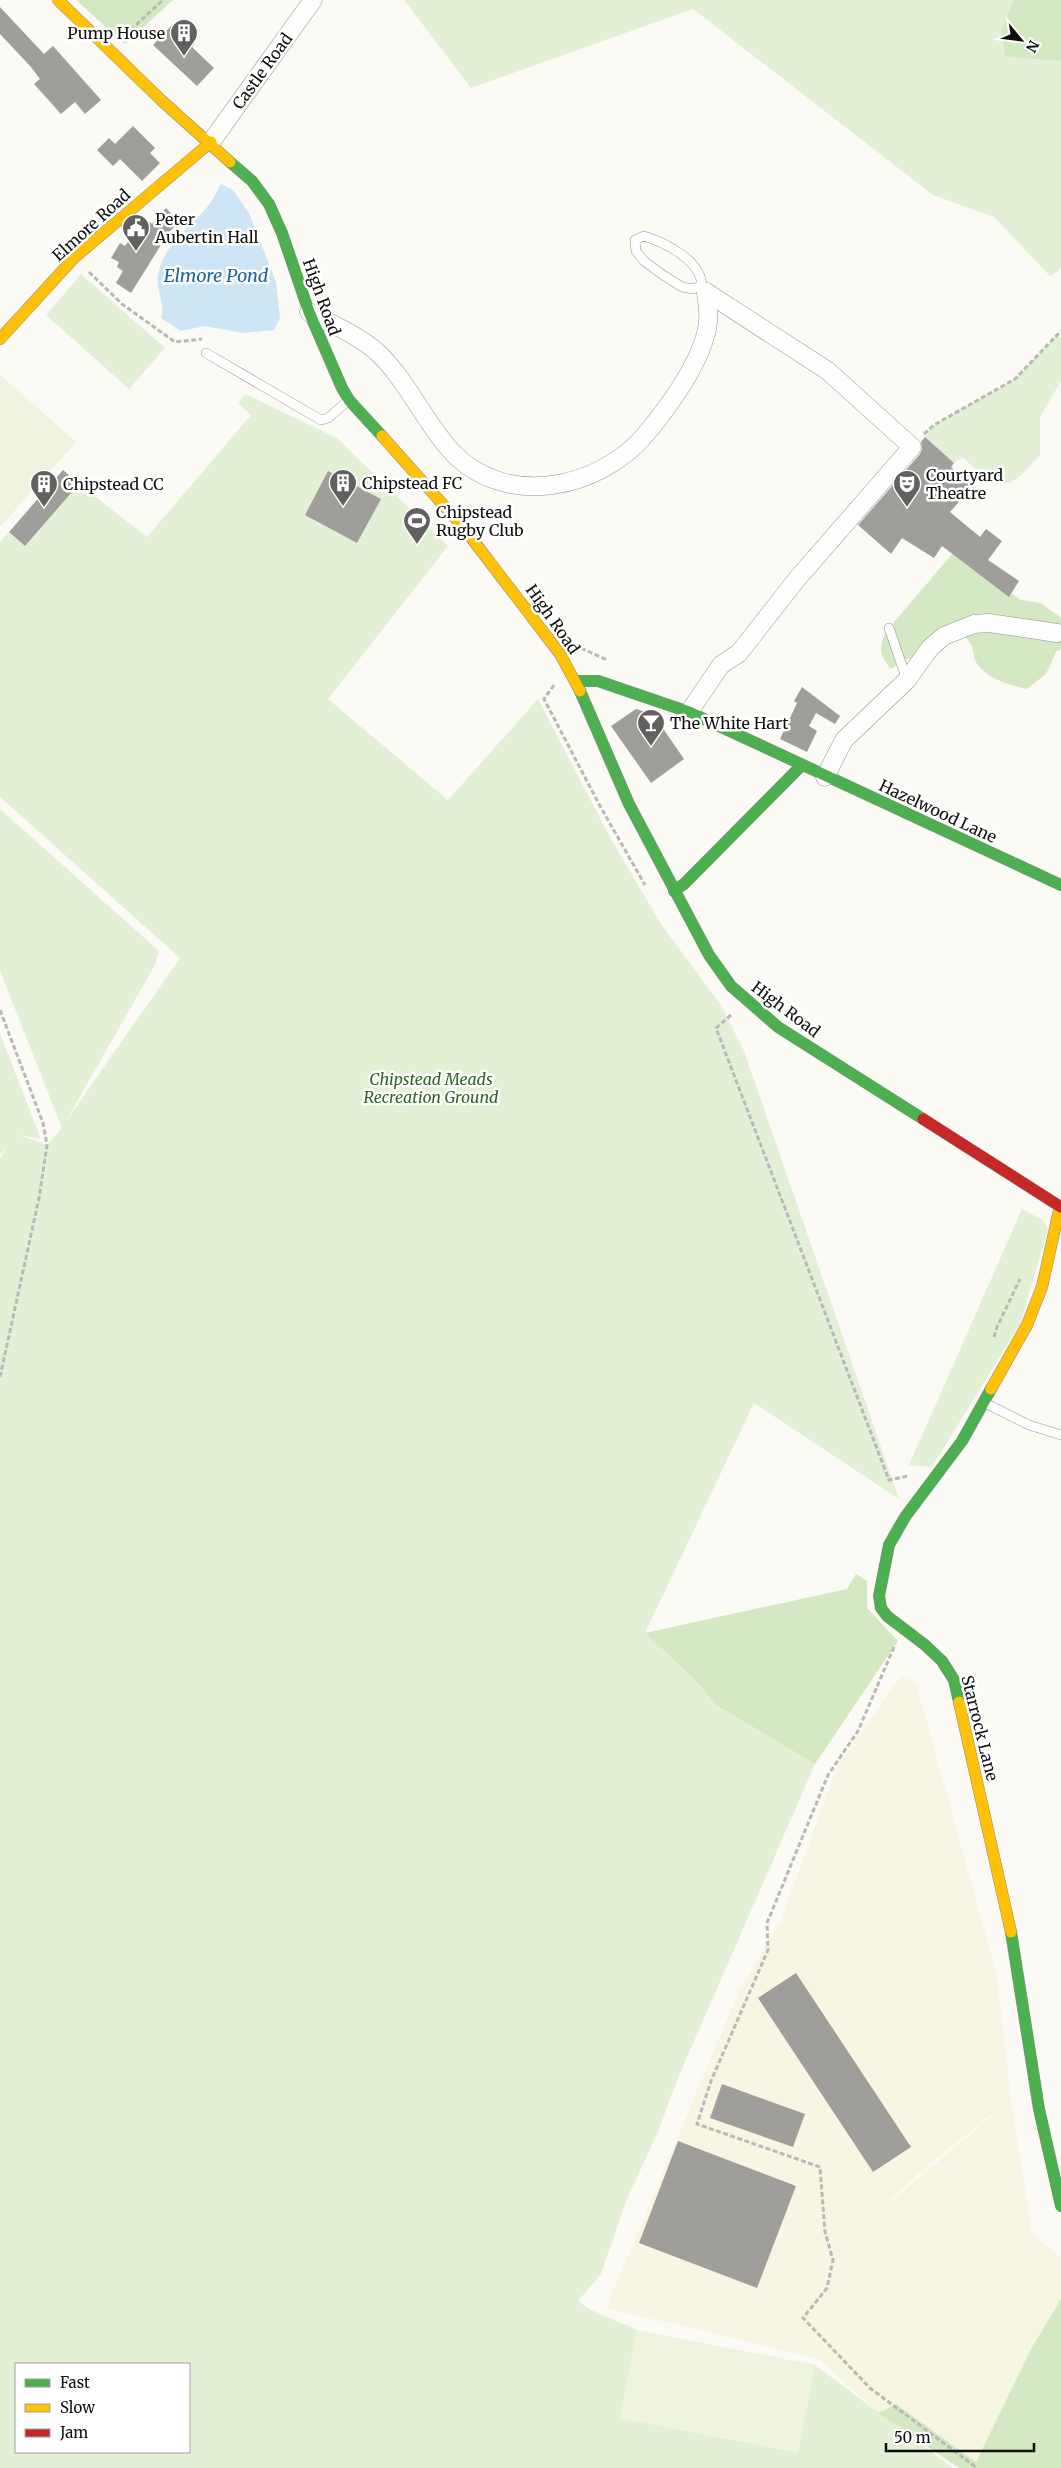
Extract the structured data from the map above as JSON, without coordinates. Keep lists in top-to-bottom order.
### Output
{
  "streets": {
    "street": [
      "Castle Road",
      "Elmore Road",
      "High Road",
      "Hazelwood Lane",
      "Starrock Lane"
    ]
  },
  "crossings": [
    ["Castle Road", "Elmore Road"],
    ["Castle Road", "High Road"],
    ["Elmore Road", "High Road"],
    ["High Road", "Hazelwood Lane"],
    ["High Road", "Starrock Lane"]
  ],
  "water": ["Elmore Pond"],
  "parks": ["Chipstead Meads Recreation Ground"],
  "places": {
    "building": ["Pump House", "Chipstead FC", "Chipstead CC"],
    "public building": ["Peter Aubertin Hall"],
    "theatre": ["Courtyard Theatre"],
    "sports": ["Chipstead Rugby Club"],
    "bar": ["The White Hart"]
  },
  "legend": ["Fast", "Slow", "Jam"],
  "scale_bar": "50 m",
  "north": "bottom right"
}
